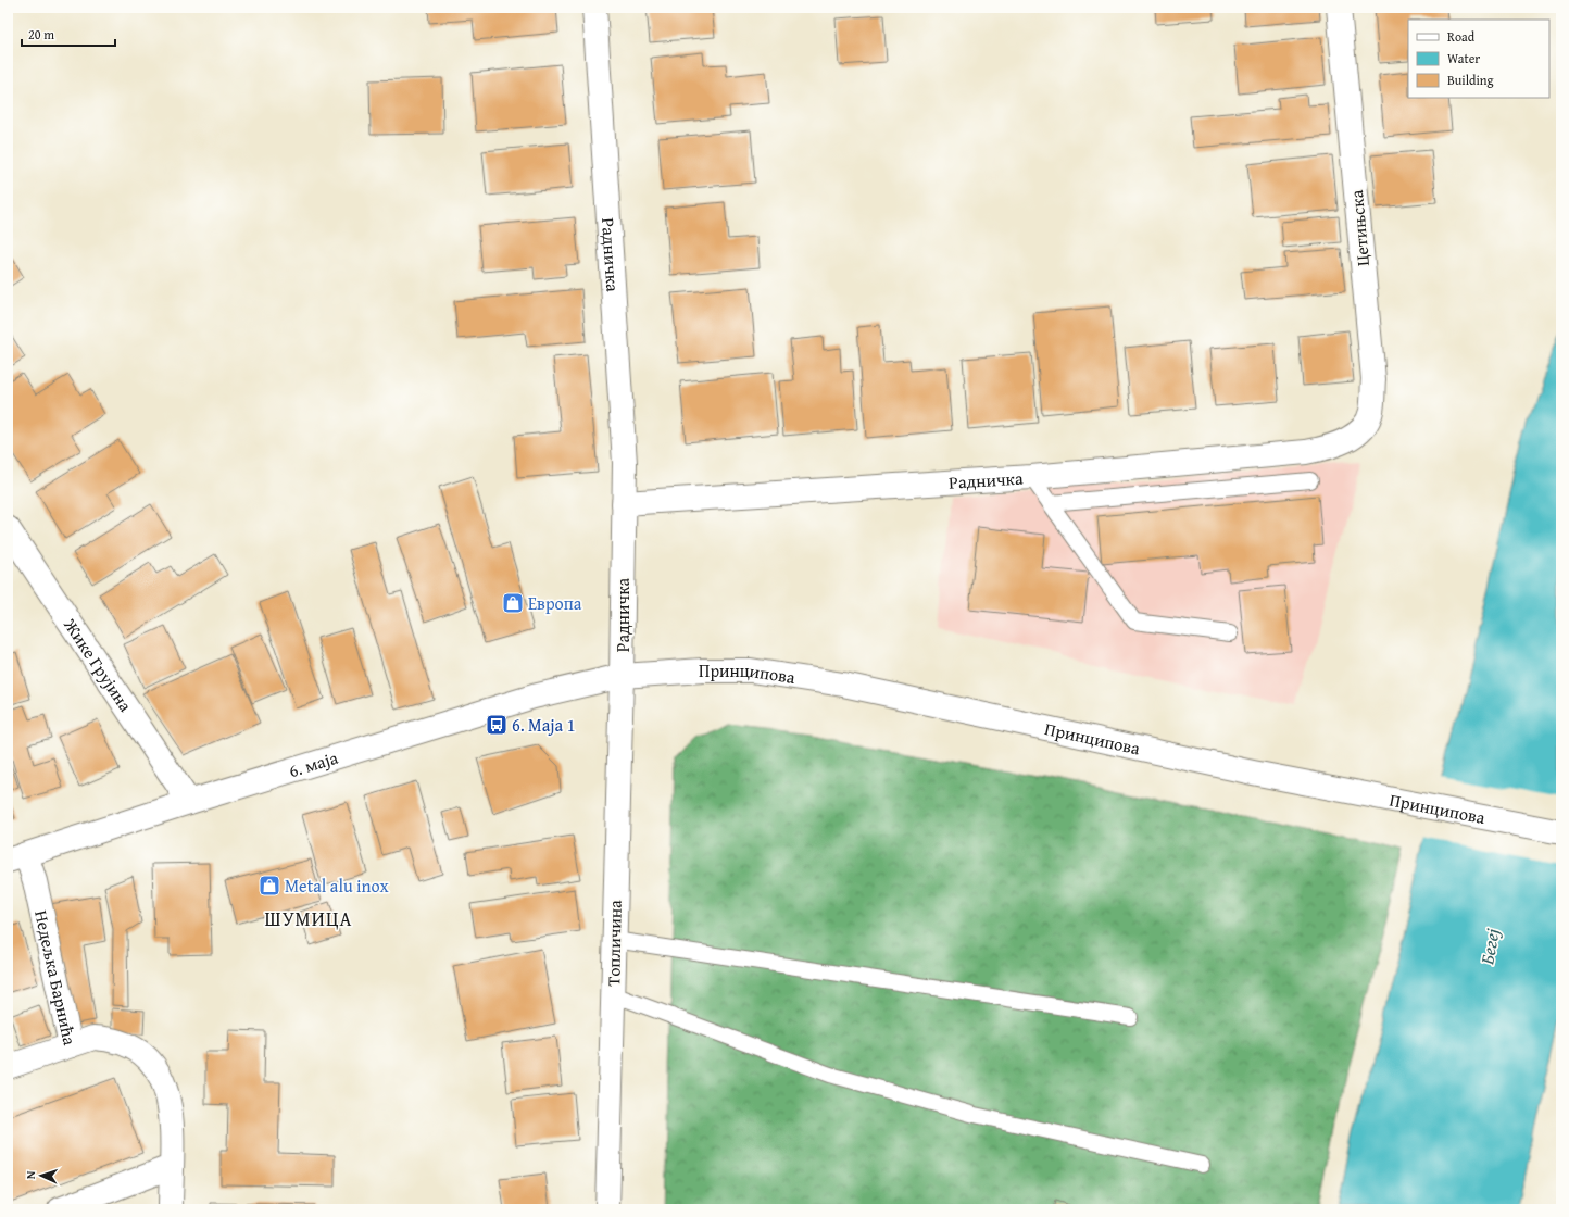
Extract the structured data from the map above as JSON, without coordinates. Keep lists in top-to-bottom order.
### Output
{
  "streets": {
    "street": [
      "Цетињска",
      "Радничка",
      "Жике Грујина",
      "Принципова",
      "6. маја",
      "Топличина",
      "Недељка Барнића"
    ]
  },
  "crossings": [
    ["Цетињска", "Радничка"],
    ["Радничка", "Принципова"],
    ["Радничка", "6. маја"],
    ["Радничка", "Топличина"],
    ["Жике Грујина", "6. маја"],
    ["Принципова", "6. маја"],
    ["Принципова", "Топличина"],
    ["6. маја", "Топличина"],
    ["6. маја", "Недељка Барнића"]
  ],
  "districts": ["ШУМИЦА"],
  "water": ["Бегеј"],
  "places": {
    "shop": ["Европа", "Metal alu inox"],
    "bus stop": ["6. Маја 1"]
  },
  "legend": ["Road", "Water", "Building"],
  "scale_bar": "20 m",
  "north": "left"
}
